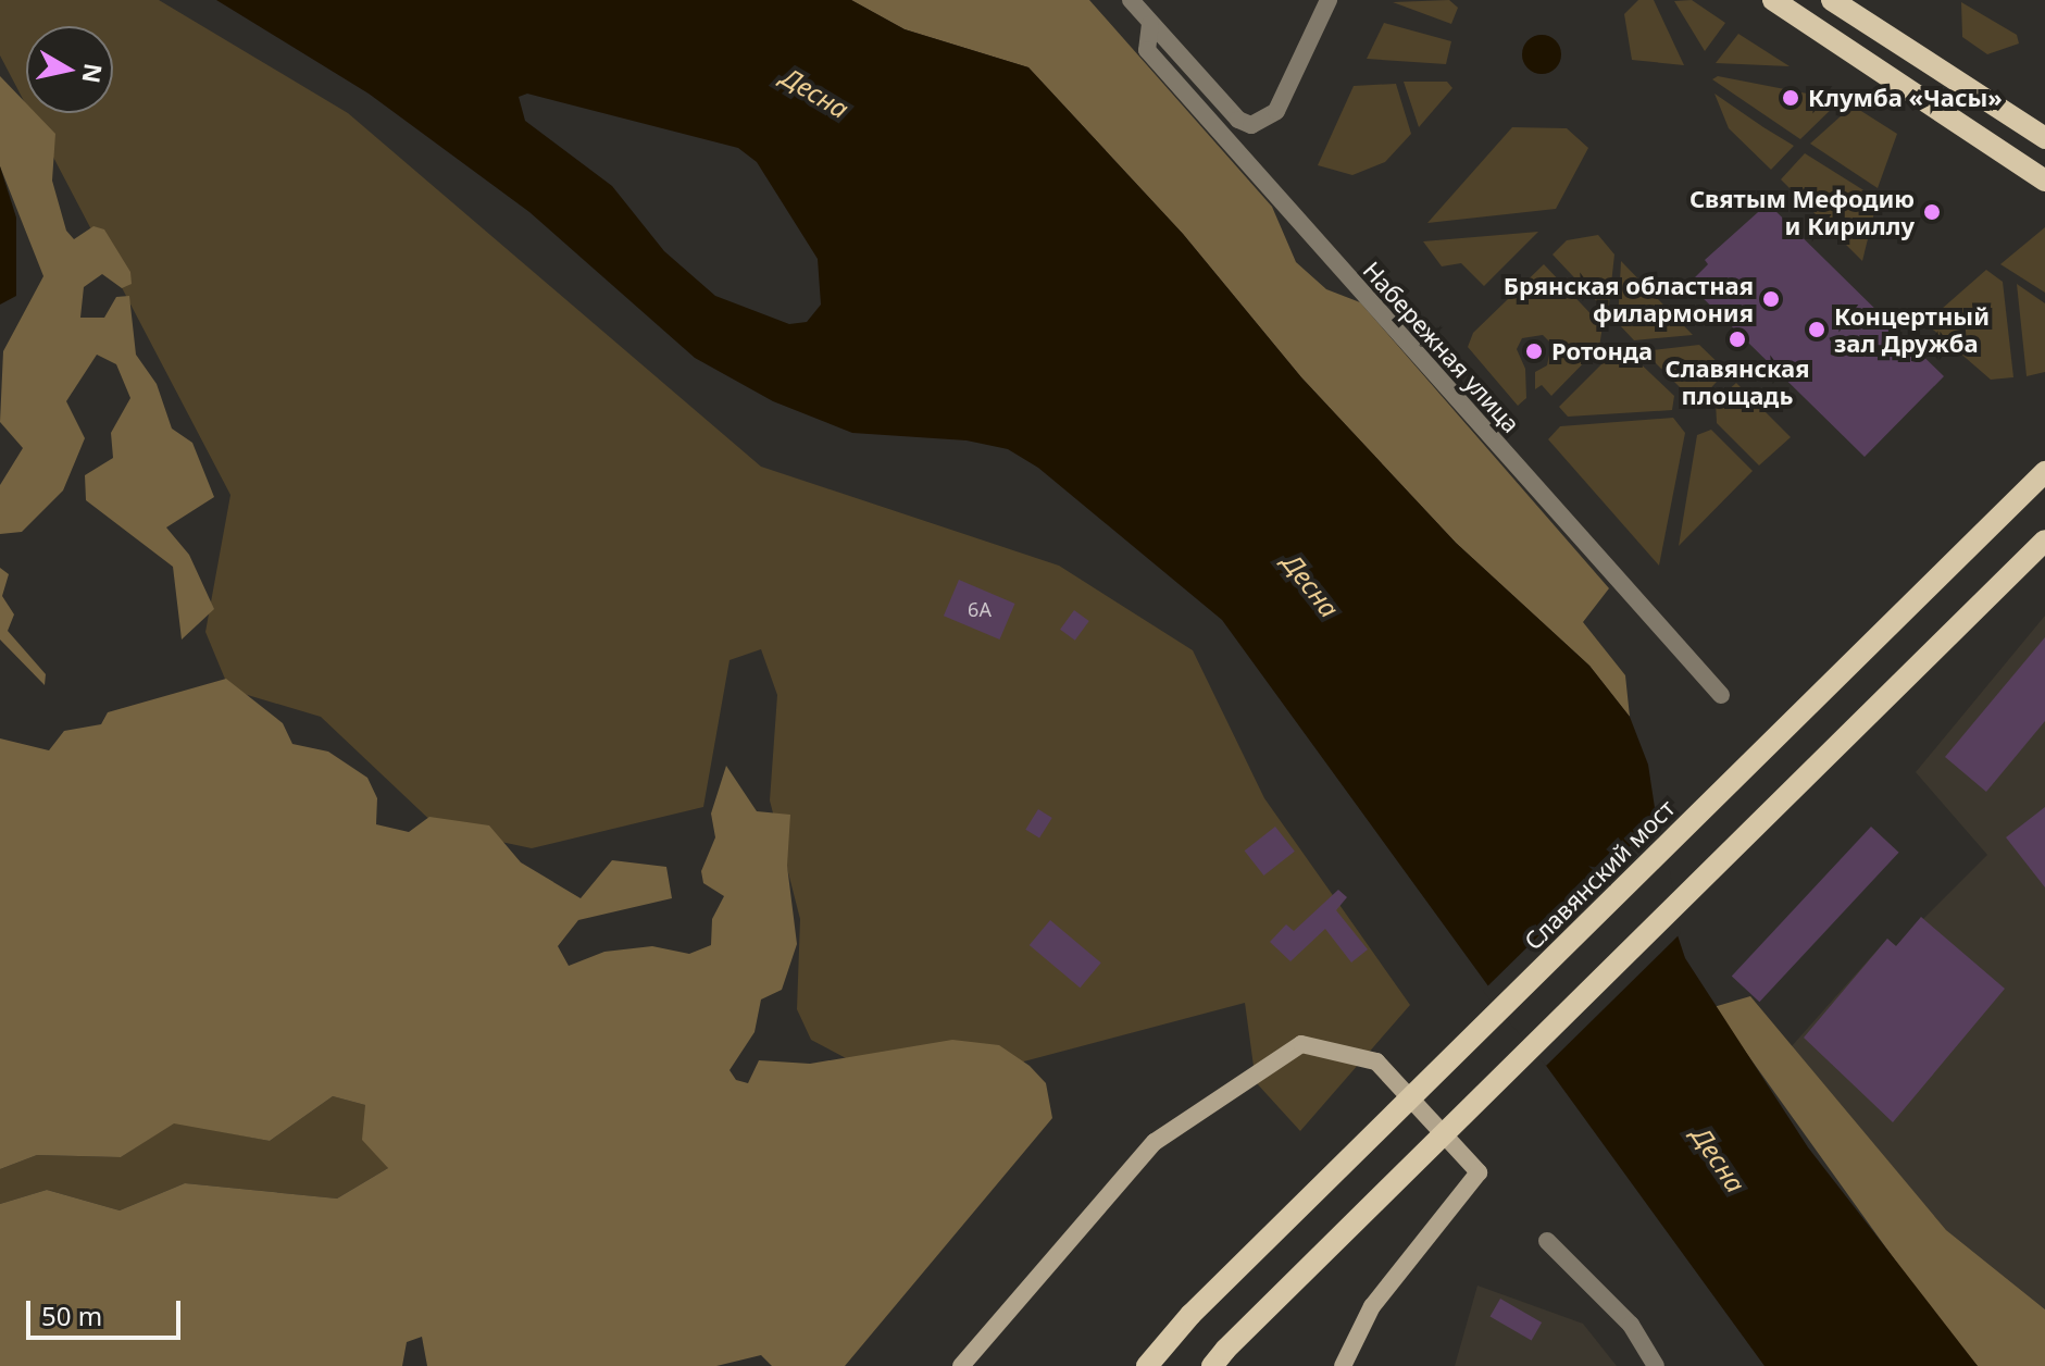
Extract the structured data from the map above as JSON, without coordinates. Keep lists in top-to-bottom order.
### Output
{
  "streets": {
    "main road": ["Славянский мост"],
    "street": ["Набережная улица"]
  },
  "water": ["Десна"],
  "places": [
    "Клумба «Часы»",
    "Святым Мефодию и Кириллу",
    "Брянская областная филармония",
    "Концертный зал Дружба",
    "Славянская площадь",
    "Ротонда"
  ],
  "house_numbers": ["6А"],
  "scale_bar": "50 m",
  "north": "right"
}
